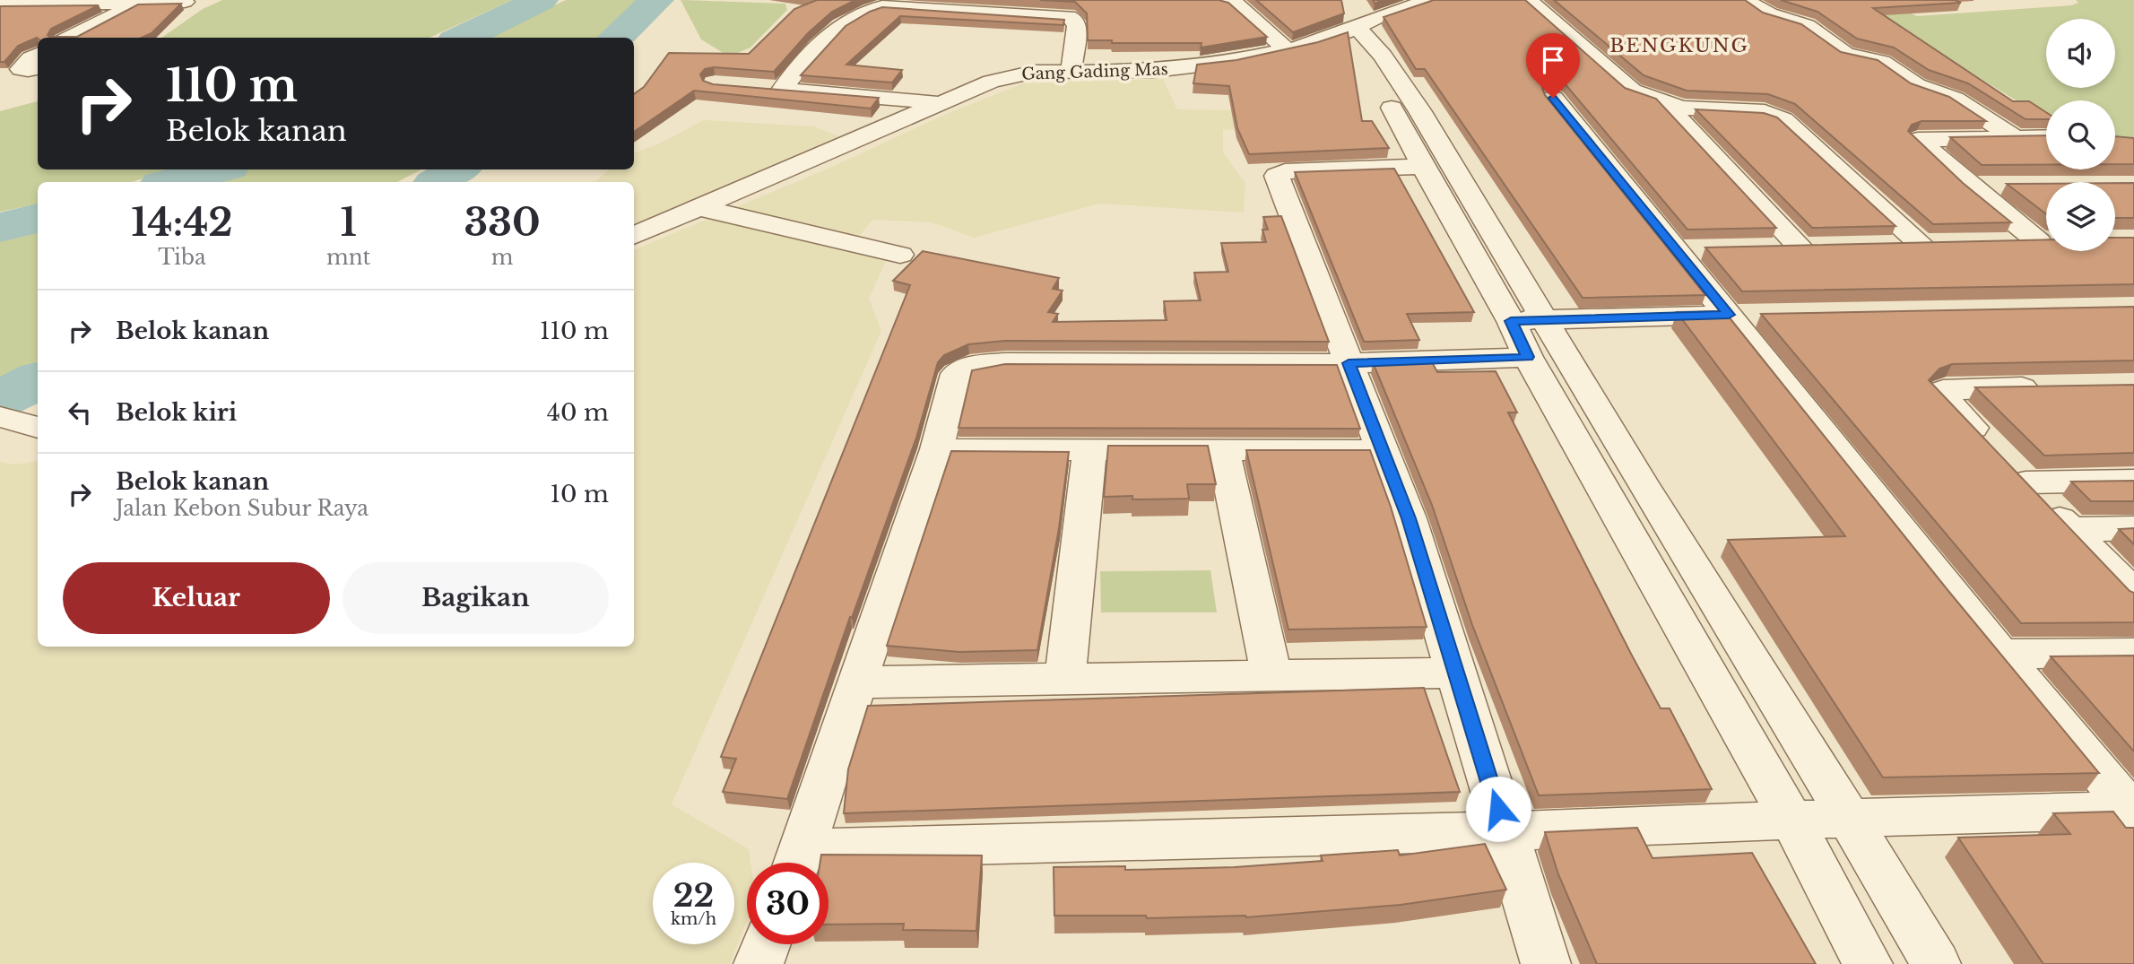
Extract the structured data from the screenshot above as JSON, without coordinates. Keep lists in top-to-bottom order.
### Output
{
  "streets": {
    "street": ["Gang Gading Mas"]
  },
  "districts": ["BENGKUNG"],
  "page": {
    "turn": ["110 m", "Belok kanan"],
    "eta": [
      "14:42",
      "Tiba",
      "1",
      "mnt",
      "330",
      "m"
    ],
    "list": [
      {
        "name": "Belok kanan",
        "value": "110 m"
      },
      {
        "name": "Belok kiri",
        "value": "40 m"
      },
      {
        "name": "Belok kanan",
        "note": "Jalan Kebon Subur Raya",
        "value": "10 m"
      }
    ],
    "buttons": ["Keluar", "Bagikan"],
    "speed": "22 km/h",
    "limit": "30"
  }
}
